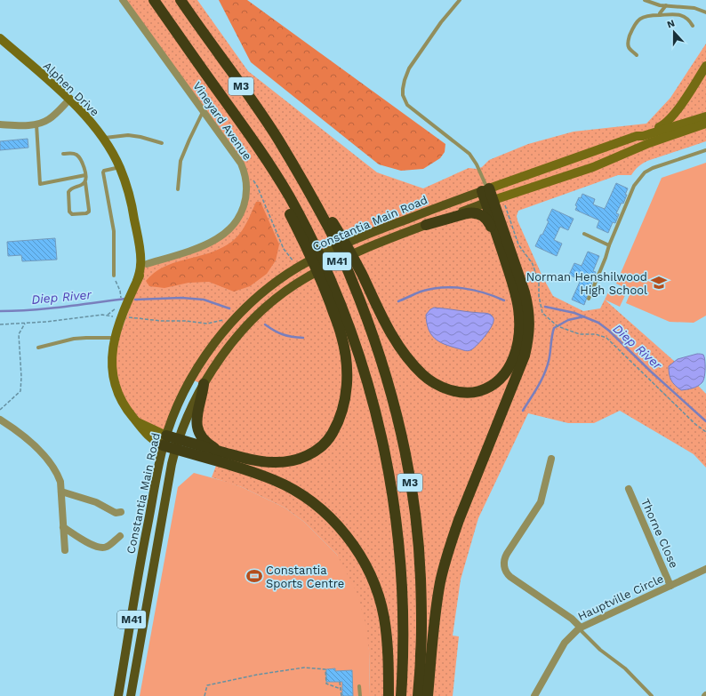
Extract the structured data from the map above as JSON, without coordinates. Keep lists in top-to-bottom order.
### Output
{
  "streets": {
    "highway": ["M3"],
    "main road": ["Alphen Drive", "Constantia Main Road", "M41"],
    "street": ["Vineyard Avenue", "Thorne Close", "Hauptville Circle"]
  },
  "crossings": [
    ["Alphen Drive", "Vineyard Avenue"],
    ["Thorne Close", "Hauptville Circle"]
  ],
  "water": ["Diep River"],
  "places": {
    "school or university": ["Norman Henshilwood High School"],
    "sports": ["Constantia Sports Centre"]
  },
  "north": "top"
}
